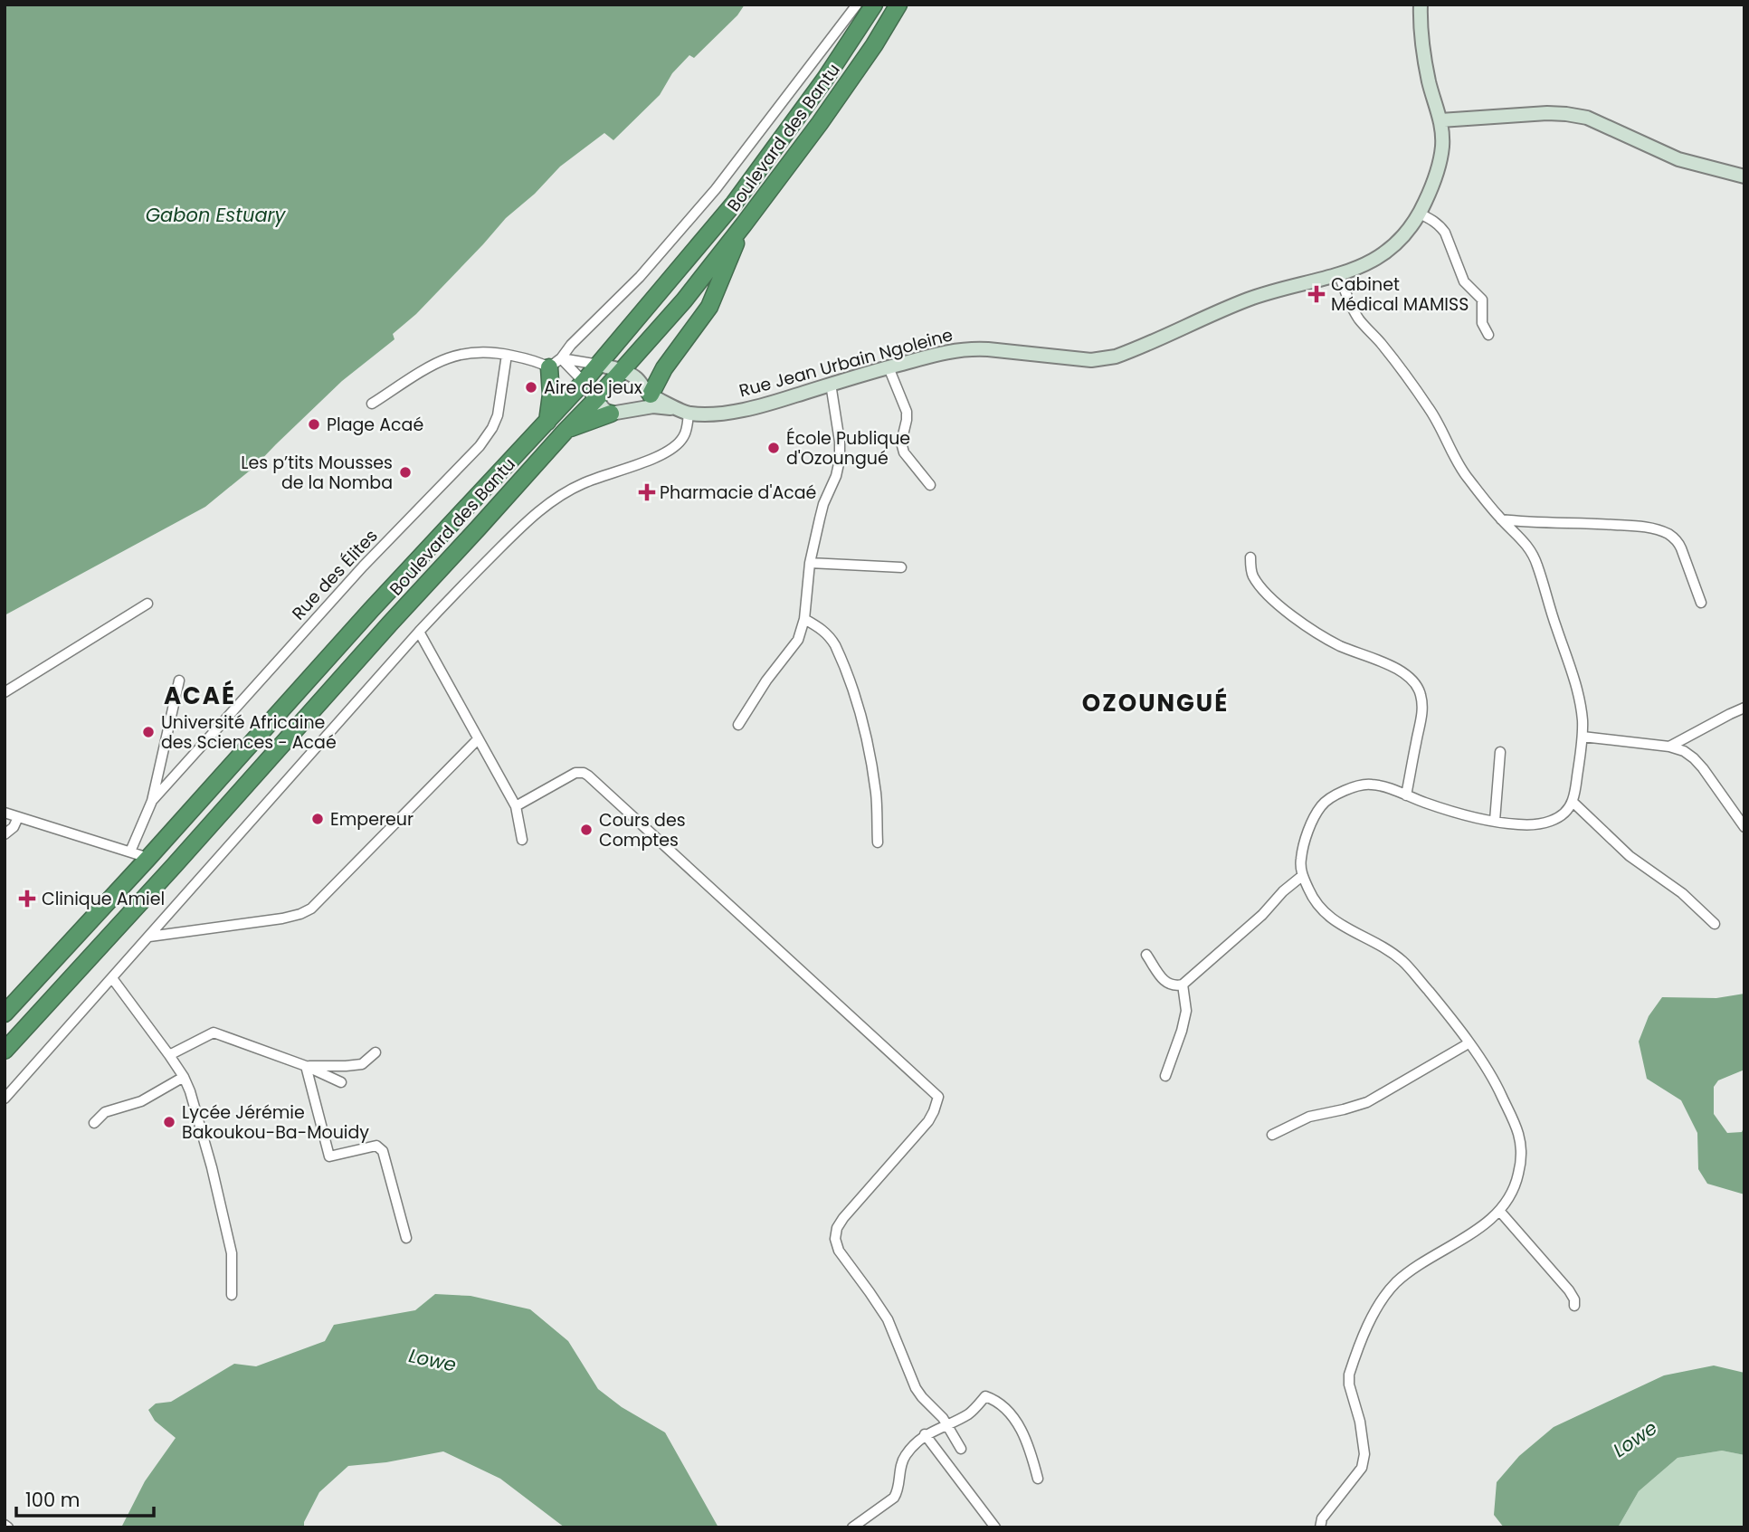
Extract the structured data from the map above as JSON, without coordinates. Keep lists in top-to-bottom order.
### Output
{
  "streets": {
    "highway": ["Boulevard des Bantu"],
    "street": ["Rue Jean Urbain Ngoleine", "Rue des Élites"]
  },
  "districts": ["ACAÉ", "OZOUNGUÉ"],
  "water": ["Gabon Estuary", "Lowe"],
  "places": {
    "health": ["Cabinet Médical MAMISS", "Pharmacie d'Acaé", "Clinique Amiel"],
    "other": [
      "Aire de jeux",
      "Plage Acaé",
      "École Publique d'Ozoungué",
      "Les p’tits Mousses de la Nomba",
      "Université Africaine des Sciences - Acaé",
      "Empereur",
      "Cours des Comptes",
      "Lycée Jérémie Bakoukou-Ba-Mouidy"
    ]
  },
  "scale_bar": "100 m"
}
